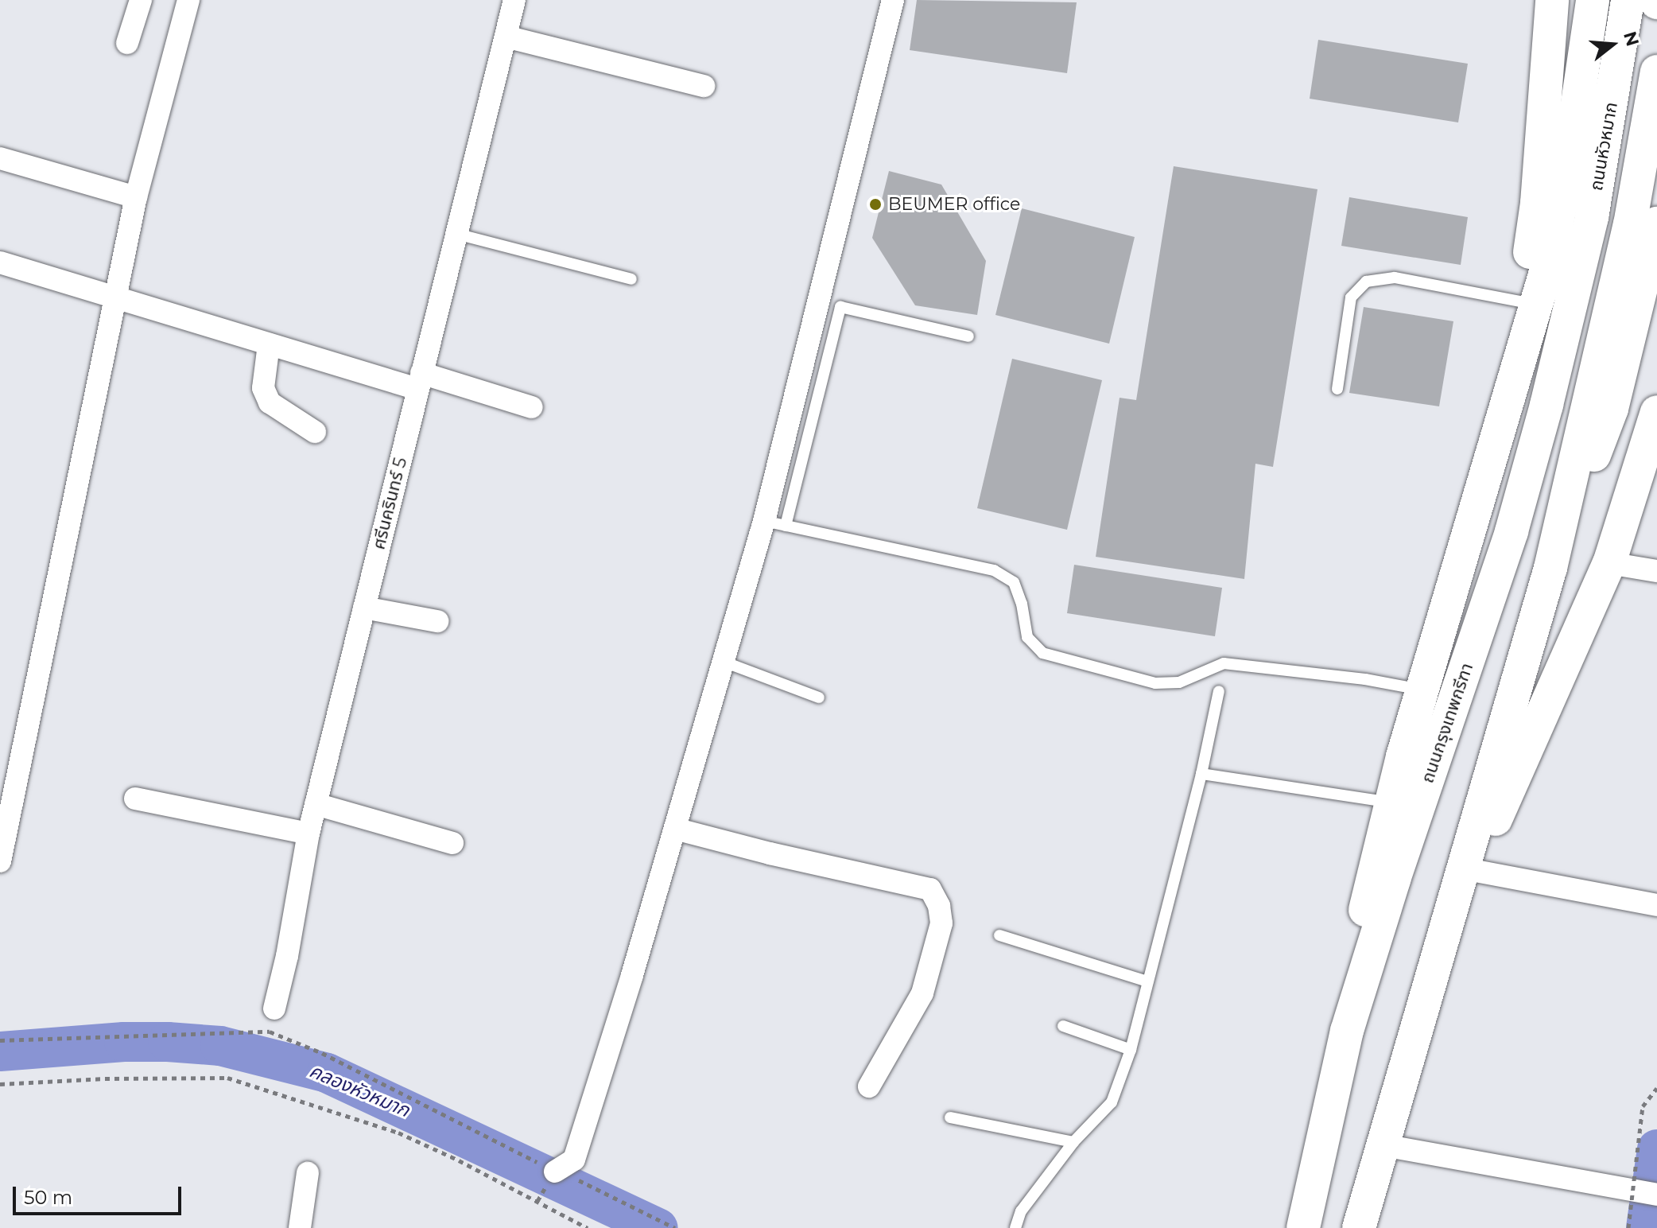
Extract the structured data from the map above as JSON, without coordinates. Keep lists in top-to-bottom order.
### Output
{
  "streets": {
    "main road": ["ถนนหัวหมาก", "ถนนกรุงเทพกรีฑา"],
    "street": ["ศรีนครินทร์ 5"]
  },
  "crossings": [
    ["ถนนหัวหมาก", "ถนนกรุงเทพกรีฑา"]
  ],
  "water": ["คลองหัวหมาก"],
  "places": ["BEUMER office"],
  "scale_bar": "50 m",
  "north": "right"
}
